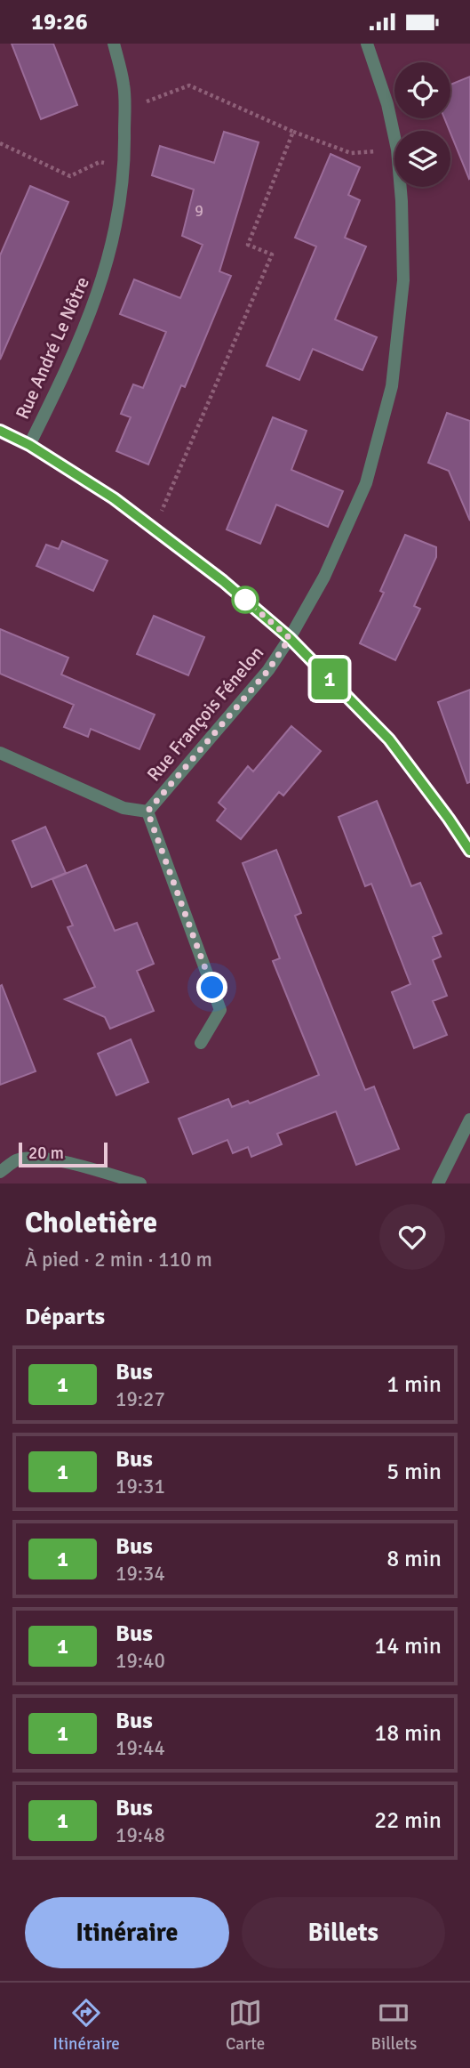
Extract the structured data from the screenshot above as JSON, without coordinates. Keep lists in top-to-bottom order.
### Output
{
  "streets": {
    "street": ["Rue André Le Nôtre", "Rue François Fénelon"]
  },
  "lines": ["bus line 1"],
  "house_numbers": ["9"],
  "scale_bar": "20 m",
  "page": {
    "status": "19:26",
    "on_map": "1",
    "scale": "20 m",
    "heading": [
      ["Choletière", "À pied · 2 min · 110 m"],
      "Départs"
    ],
    "list": [
      {
        "mark": "1",
        "name": "Bus",
        "note": "19:27",
        "value": "1 min"
      },
      {
        "mark": "1",
        "name": "Bus",
        "note": "19:31",
        "value": "5 min"
      },
      {
        "mark": "1",
        "name": "Bus",
        "note": "19:34",
        "value": "8 min"
      },
      {
        "mark": "1",
        "name": "Bus",
        "note": "19:40",
        "value": "14 min"
      },
      {
        "mark": "1",
        "name": "Bus",
        "note": "19:44",
        "value": "18 min"
      },
      {
        "mark": "1",
        "name": "Bus",
        "note": "19:48",
        "value": "22 min"
      }
    ],
    "buttons": ["Itinéraire", "Billets"],
    "tabs": ["Itinéraire", "Carte", "Billets"]
  }
}
